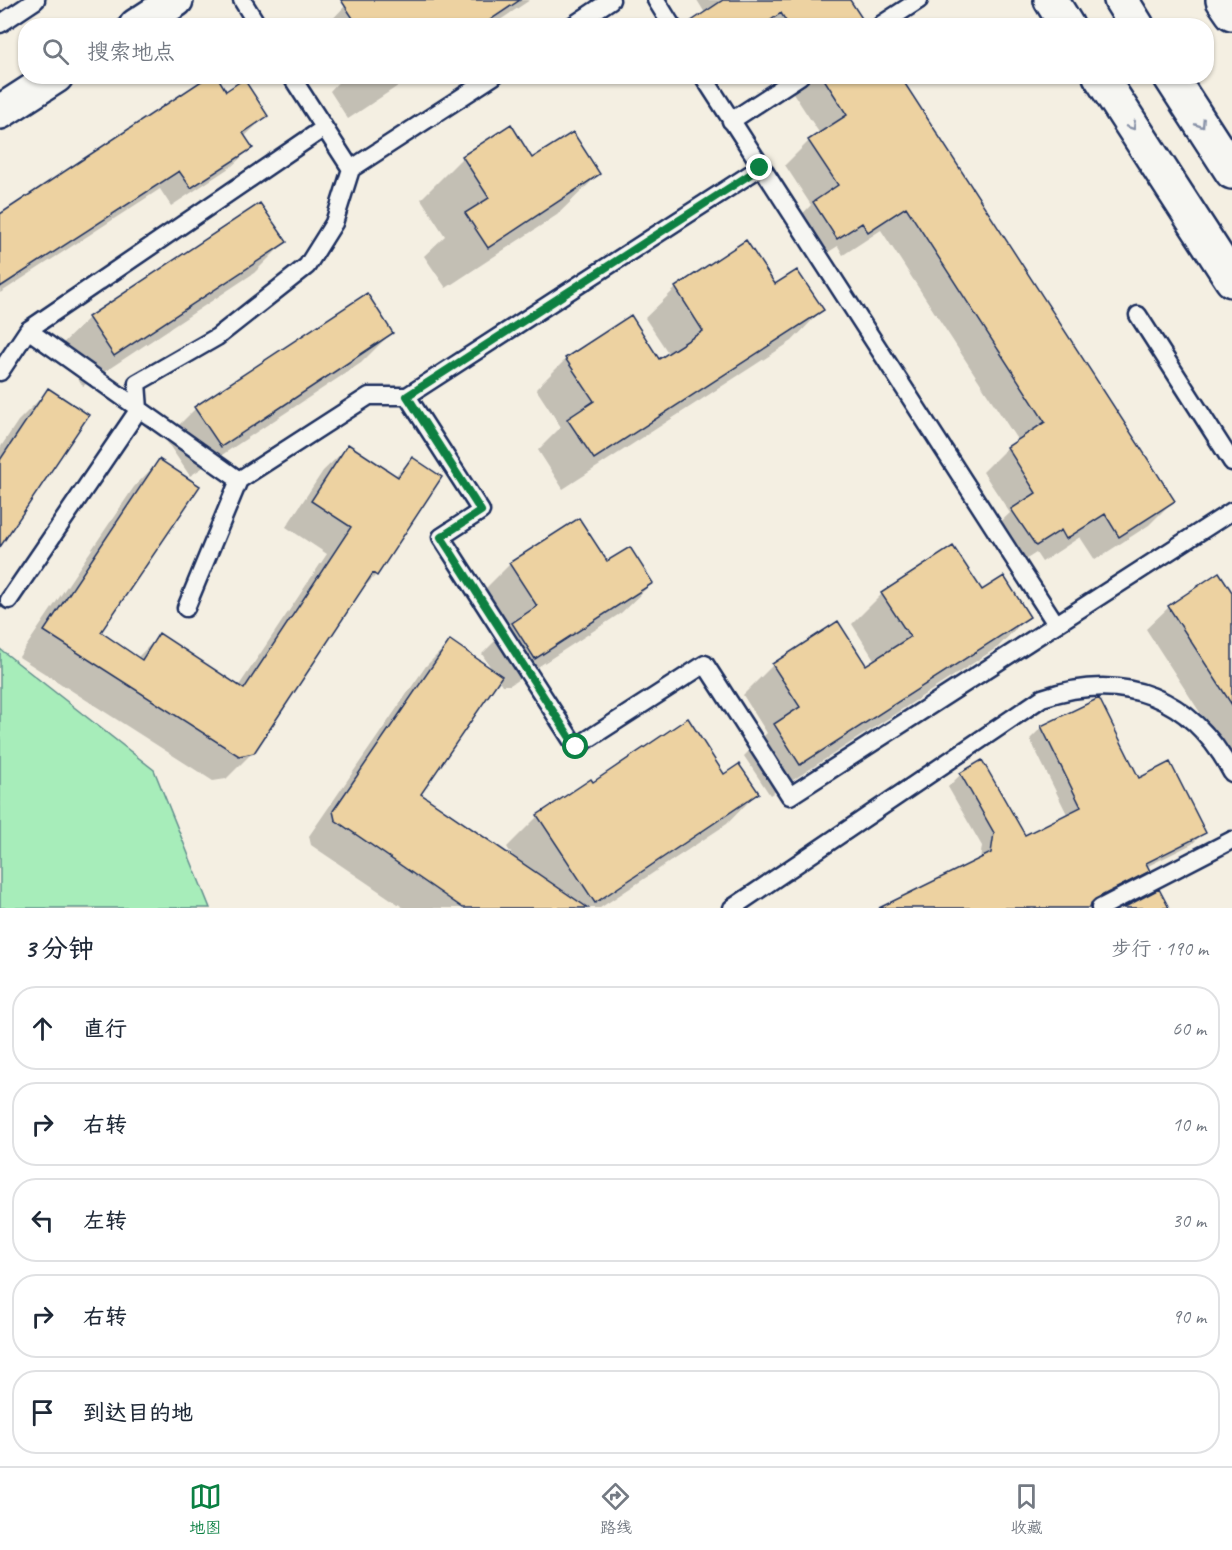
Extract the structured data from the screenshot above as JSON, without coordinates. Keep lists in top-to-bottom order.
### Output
{
  "page": {
    "search": "搜索地点",
    "heading": ["3 分钟", "步行 · 190 m"],
    "list": [
      ["直行", "60 m"],
      ["右转", "10 m"],
      ["左转", "30 m"],
      ["右转", "90 m"],
      "到达目的地"
    ],
    "nav": ["地图", "路线", "收藏"]
  }
}
